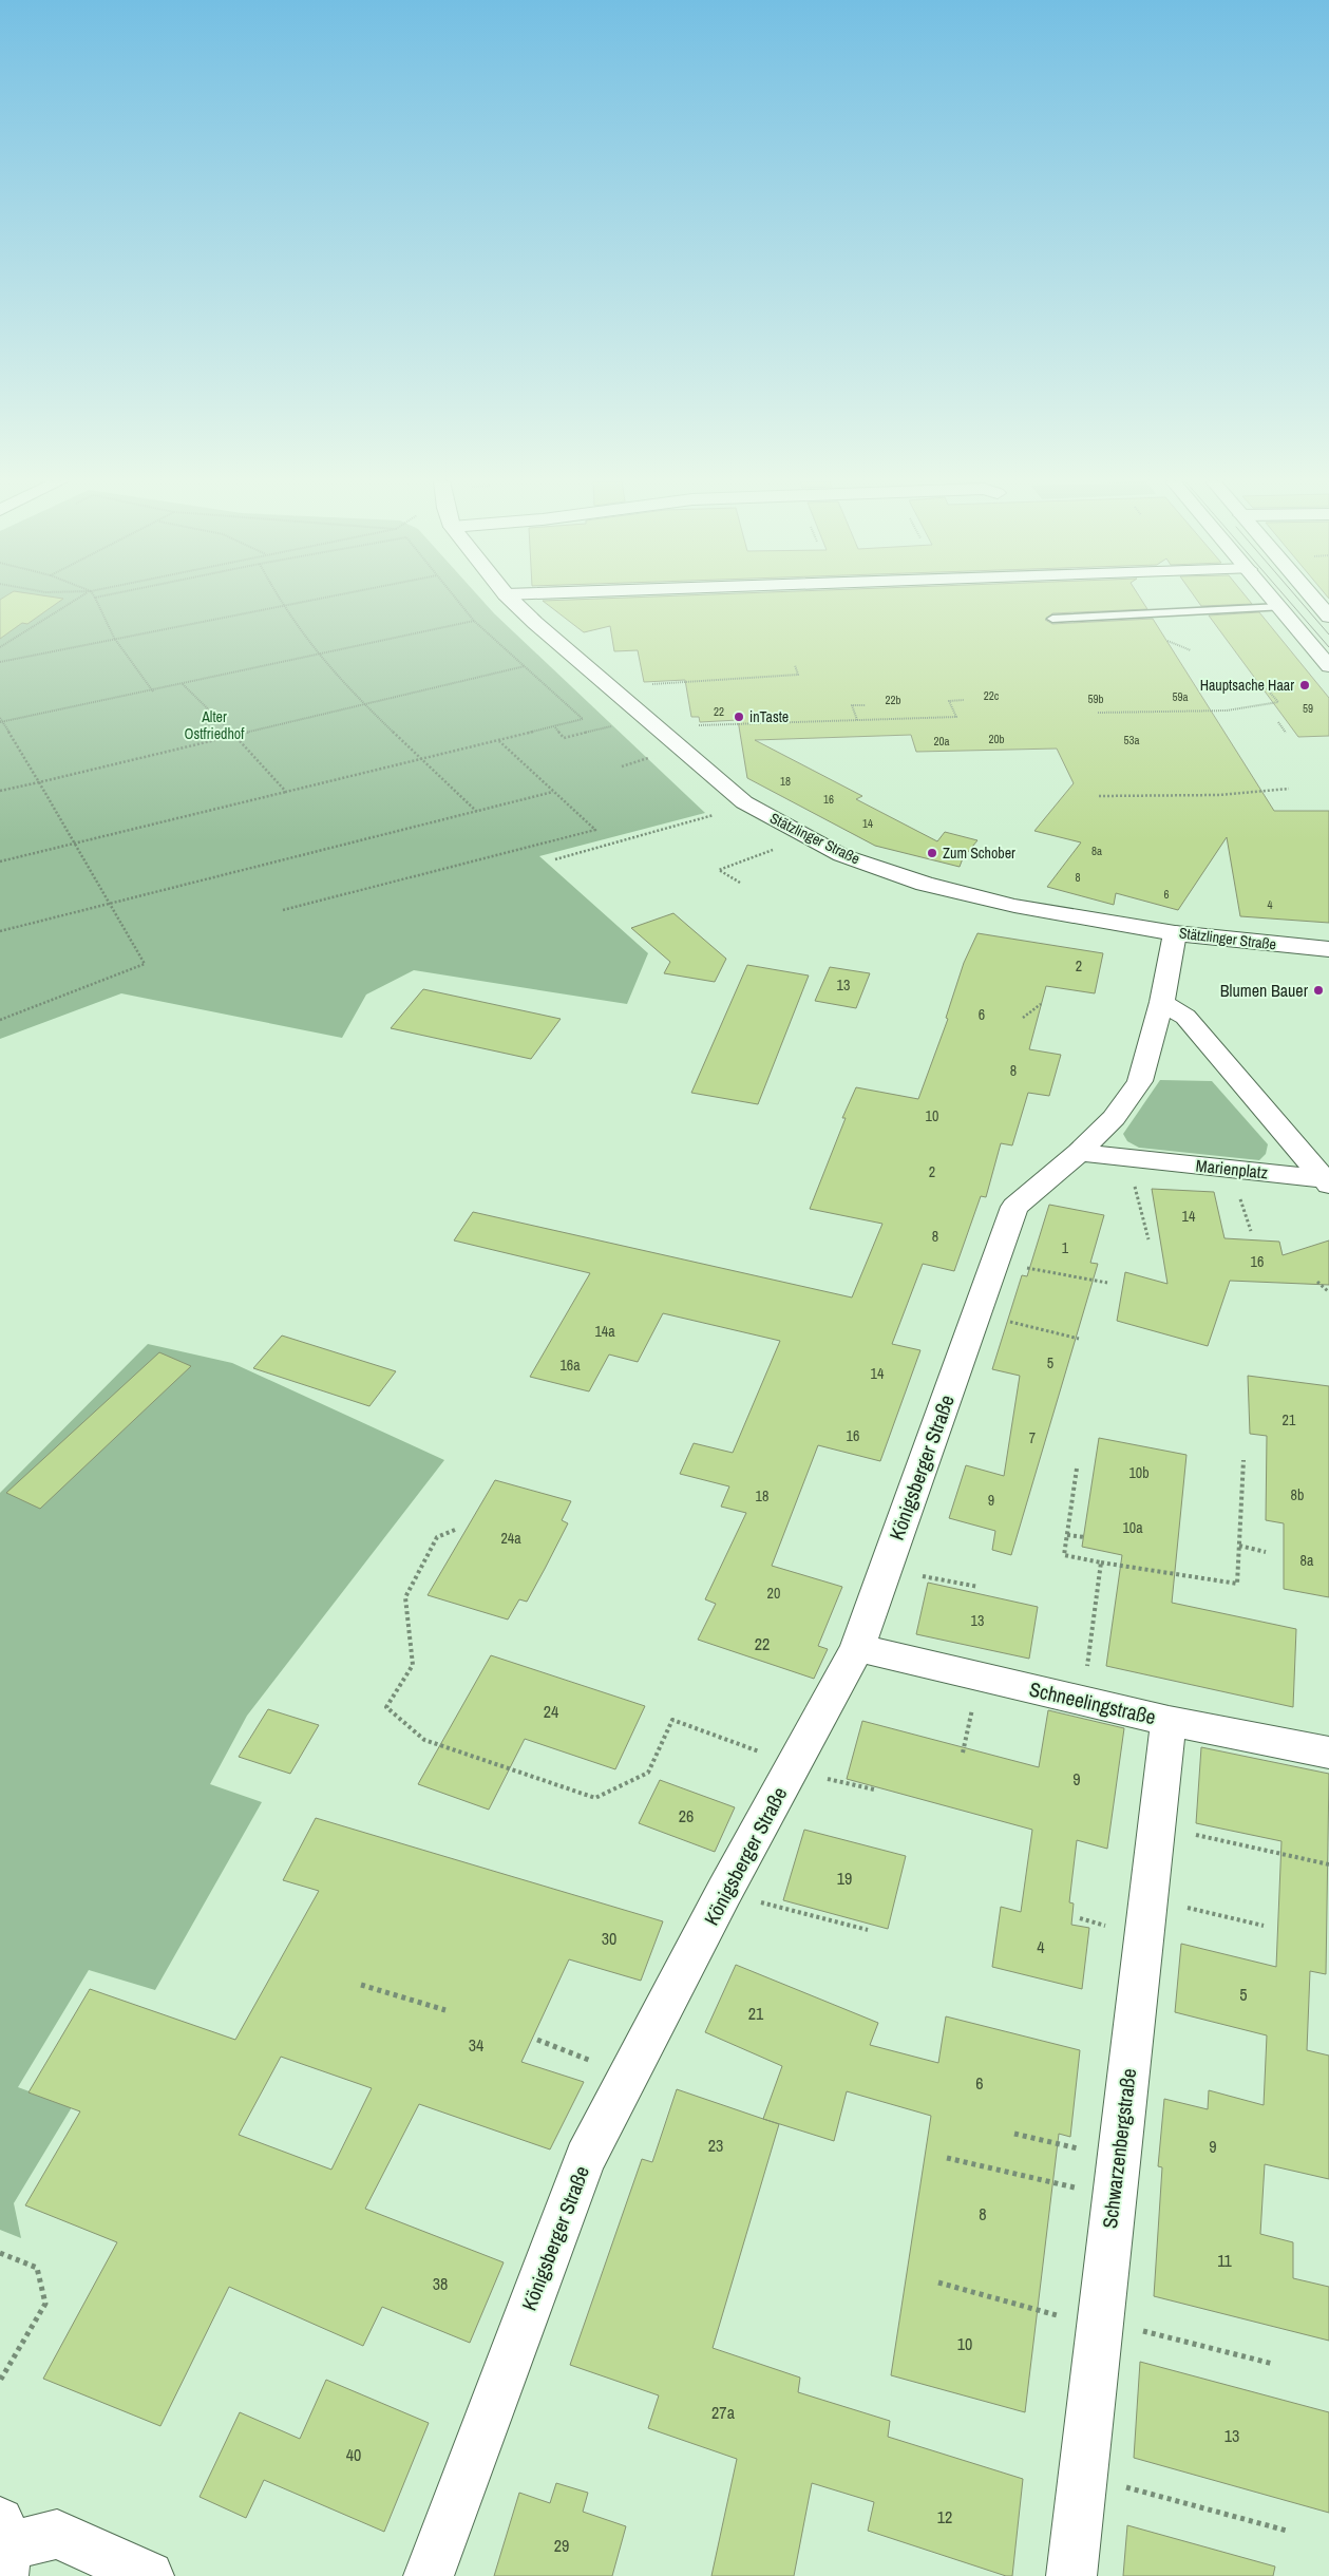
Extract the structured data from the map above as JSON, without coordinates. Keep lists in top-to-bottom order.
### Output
{
  "streets": {
    "street": [
      "Stätzlinger Straße",
      "Marienplatz",
      "Königsberger Straße",
      "Schneelingstraße",
      "Schwarzenbergstraße"
    ]
  },
  "crossings": [
    ["Marienplatz", "Königsberger Straße"],
    ["Königsberger Straße", "Schneelingstraße"],
    ["Schneelingstraße", "Schwarzenbergstraße"]
  ],
  "parks": ["Alter Ostfriedhof"],
  "places": [
    "Hauptsache Haar",
    "inTaste",
    "Zum Schober",
    "Blumen Bauer"
  ],
  "house_numbers": [
    "22c",
    "59a",
    "59b",
    "22b",
    "59",
    "22",
    "20b",
    "53a",
    "20a",
    "18",
    "16",
    "14",
    "8a",
    "8",
    "6",
    "4",
    "2",
    "13",
    "6",
    "8",
    "10",
    "2",
    "14",
    "8",
    "1",
    "16",
    "14a",
    "5",
    "16a",
    "14",
    "21",
    "16",
    "7",
    "10b",
    "8b",
    "18",
    "9",
    "10a",
    "24a",
    "8a",
    "20",
    "13",
    "22",
    "24",
    "9",
    "26",
    "19",
    "30",
    "4",
    "5",
    "21",
    "34",
    "6",
    "23",
    "9",
    "8",
    "11",
    "38",
    "10",
    "27a",
    "13",
    "40",
    "12",
    "29"
  ]
}
